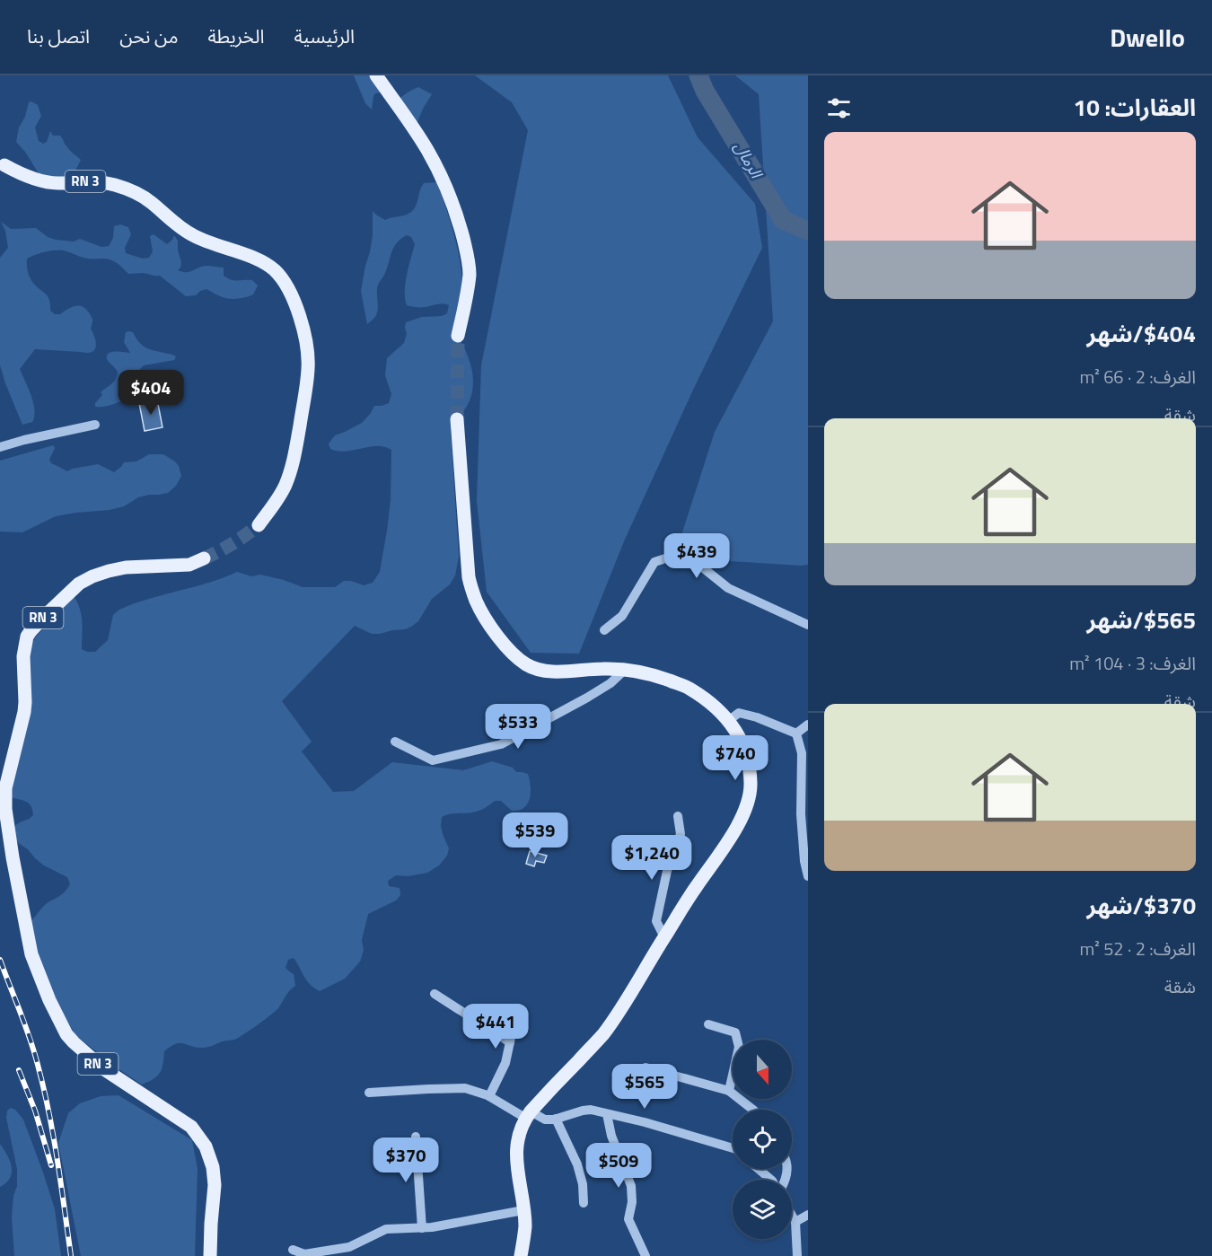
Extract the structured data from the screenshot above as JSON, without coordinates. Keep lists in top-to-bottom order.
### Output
{
  "streets": {
    "main road": ["RN 3"]
  },
  "water": ["الرمال"],
  "north": "bottom",
  "page": {
    "header": "Dwello",
    "nav": [
      "الرئيسية",
      "الخريطة",
      "من نحن",
      "اتصل بنا"
    ],
    "heading": "العقارات: 10",
    "list": [
      {
        "name": "$404/شهر",
        "note": "الغرف: 2 · 66 m² · شقة"
      },
      {
        "name": "$565/شهر",
        "note": "الغرف: 3 · 104 m² · شقة"
      },
      {
        "name": "$370/شهر",
        "note": "الغرف: 2 · 52 m² · شقة"
      }
    ],
    "price": [
      "$404",
      "$439",
      "$533",
      "$740",
      "$539",
      "$1,240",
      "$441",
      "$565",
      "$370",
      "$509"
    ]
  }
}
